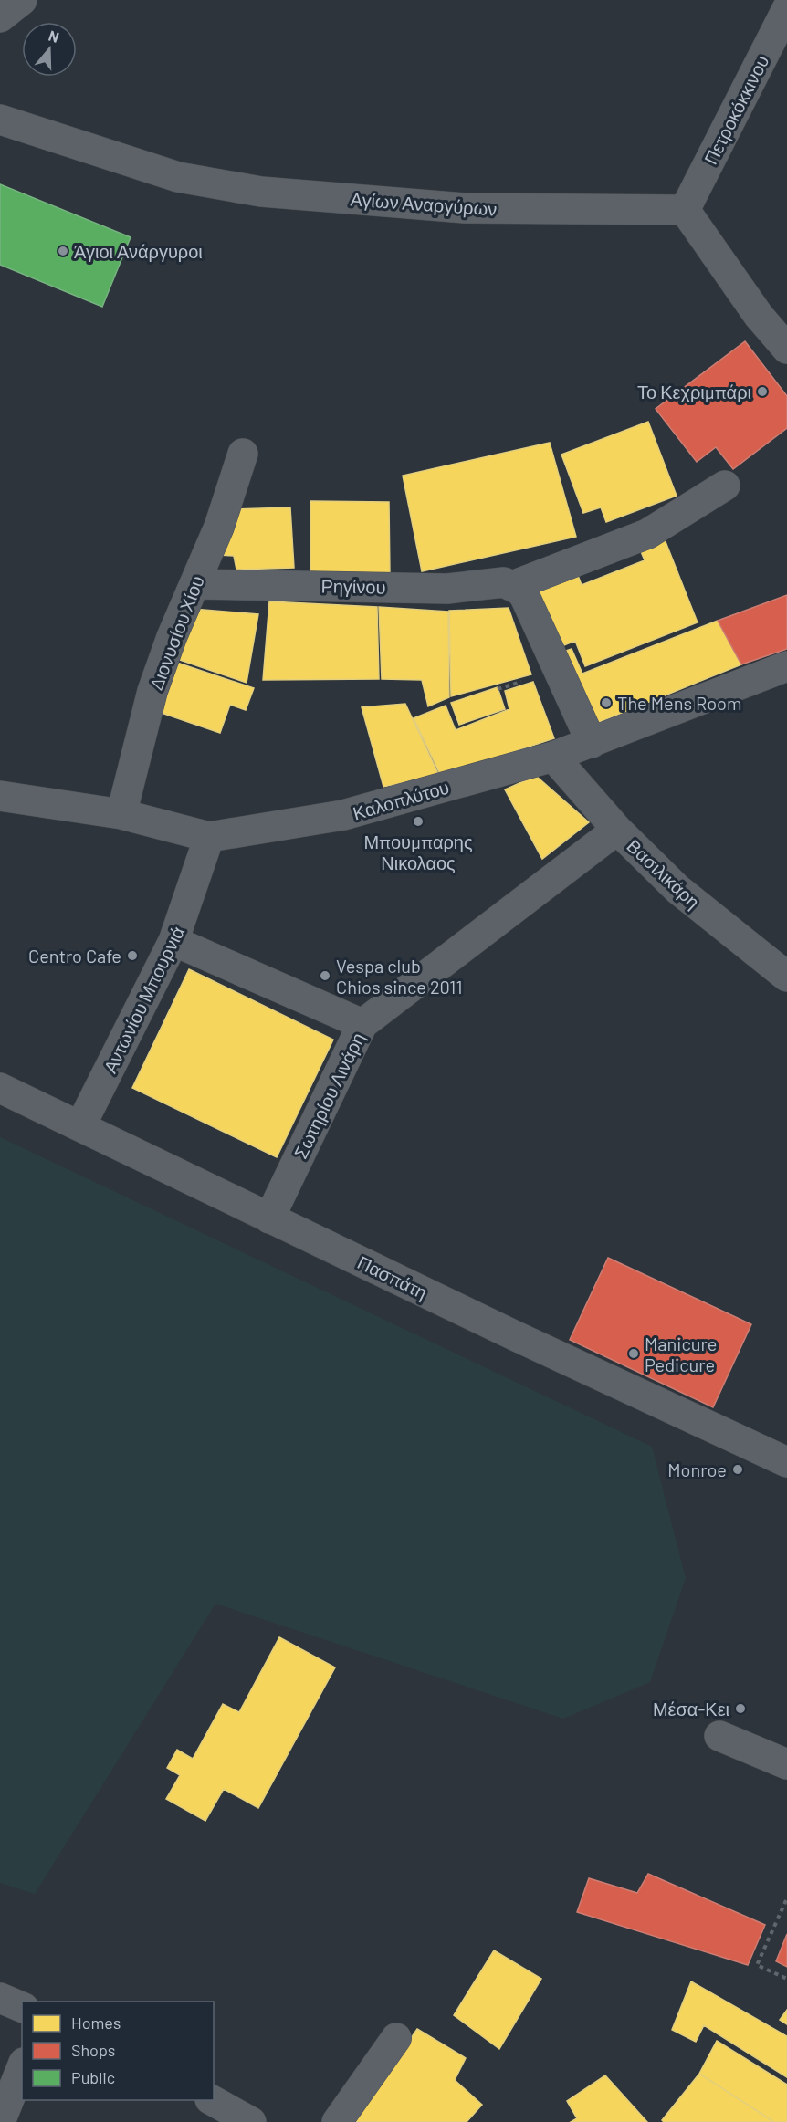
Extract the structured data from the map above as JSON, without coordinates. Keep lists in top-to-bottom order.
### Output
{
  "streets": {
    "street": [
      "Πετροκόκκινου",
      "Αγίων Αναργύρων",
      "Ρηγίνου",
      "Διονυσίου Χίου",
      "Καλοπλύτου",
      "Βασιλικάρη",
      "Αντωνίου Μπουρνιά",
      "Σωτηρίου Λινάρη",
      "Πασπάτη"
    ]
  },
  "crossings": [
    ["Πετροκόκκινου", "Αγίων Αναργύρων"],
    ["Ρηγίνου", "Διονυσίου Χίου"],
    ["Διονυσίου Χίου", "Καλοπλύτου"],
    ["Καλοπλύτου", "Βασιλικάρη"],
    ["Καλοπλύτου", "Αντωνίου Μπουρνιά"],
    ["Βασιλικάρη", "Σωτηρίου Λινάρη"],
    ["Αντωνίου Μπουρνιά", "Πασπάτη"],
    ["Σωτηρίου Λινάρη", "Πασπάτη"]
  ],
  "places": [
    "Άγιοι Ανάργυροι",
    "Το Κεχριμπάρι",
    "The Mens Room",
    "Μπουμπαρης Νικολαος",
    "Centro Cafe",
    "Vespa club Chios since 2011",
    "Manicure Pedicure",
    "Monroe",
    "Μέσα-Κει"
  ],
  "legend": ["Homes", "Shops", "Public"],
  "north": "top"
}
